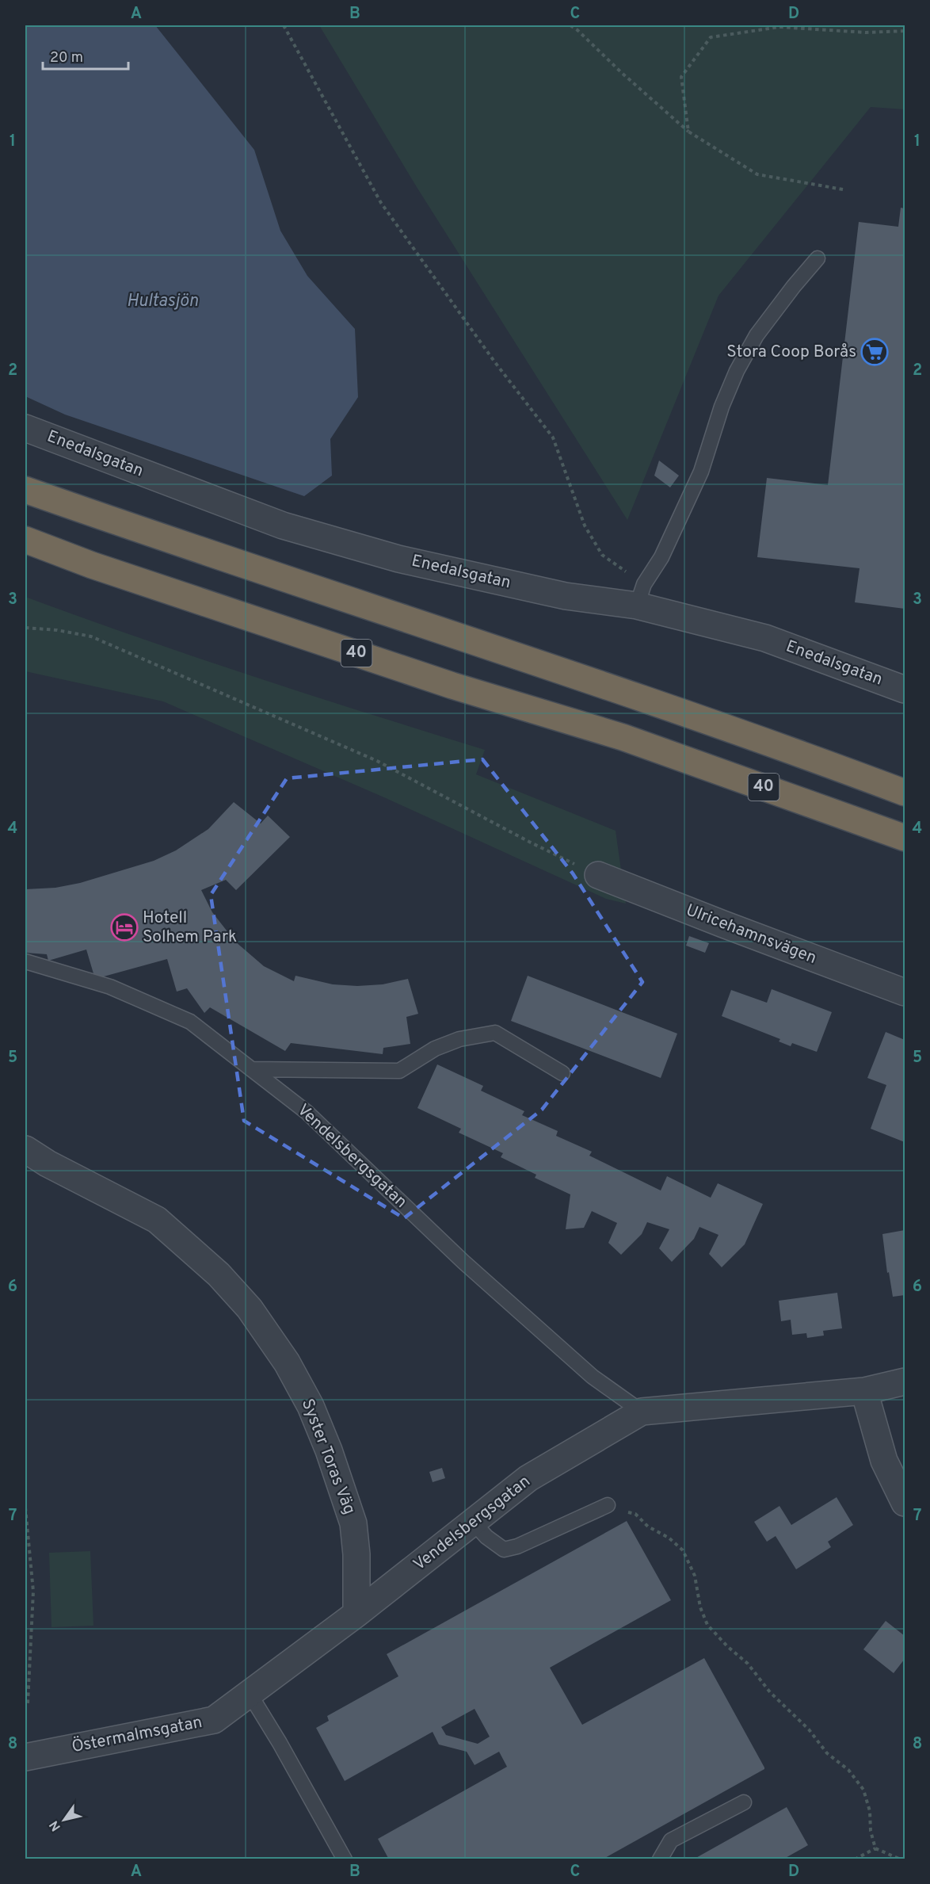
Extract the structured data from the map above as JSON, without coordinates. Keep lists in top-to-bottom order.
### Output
{
  "streets": {
    "highway": ["40"],
    "street": [
      "Enedalsgatan",
      "Ulricehamnsvägen",
      "Vendelsbergsgatan",
      "Syster Toras Väg",
      "Östermalmsgatan"
    ]
  },
  "crossings": [
    ["Vendelsbergsgatan", "Syster Toras Väg"],
    ["Vendelsbergsgatan", "Östermalmsgatan"],
    ["Syster Toras Väg", "Östermalmsgatan"]
  ],
  "water": ["Hultasjön"],
  "places": {
    "supermarket": ["Stora Coop Borås"],
    "hotel": ["Hotell Solhem Park"]
  },
  "scale_bar": "20 m",
  "north": "bottom left",
  "grid": {
    "columns": [
      "A",
      "B",
      "C",
      "D"
    ],
    "rows": [
      "1",
      "2",
      "3",
      "4",
      "5",
      "6",
      "7",
      "8"
    ]
  }
}
